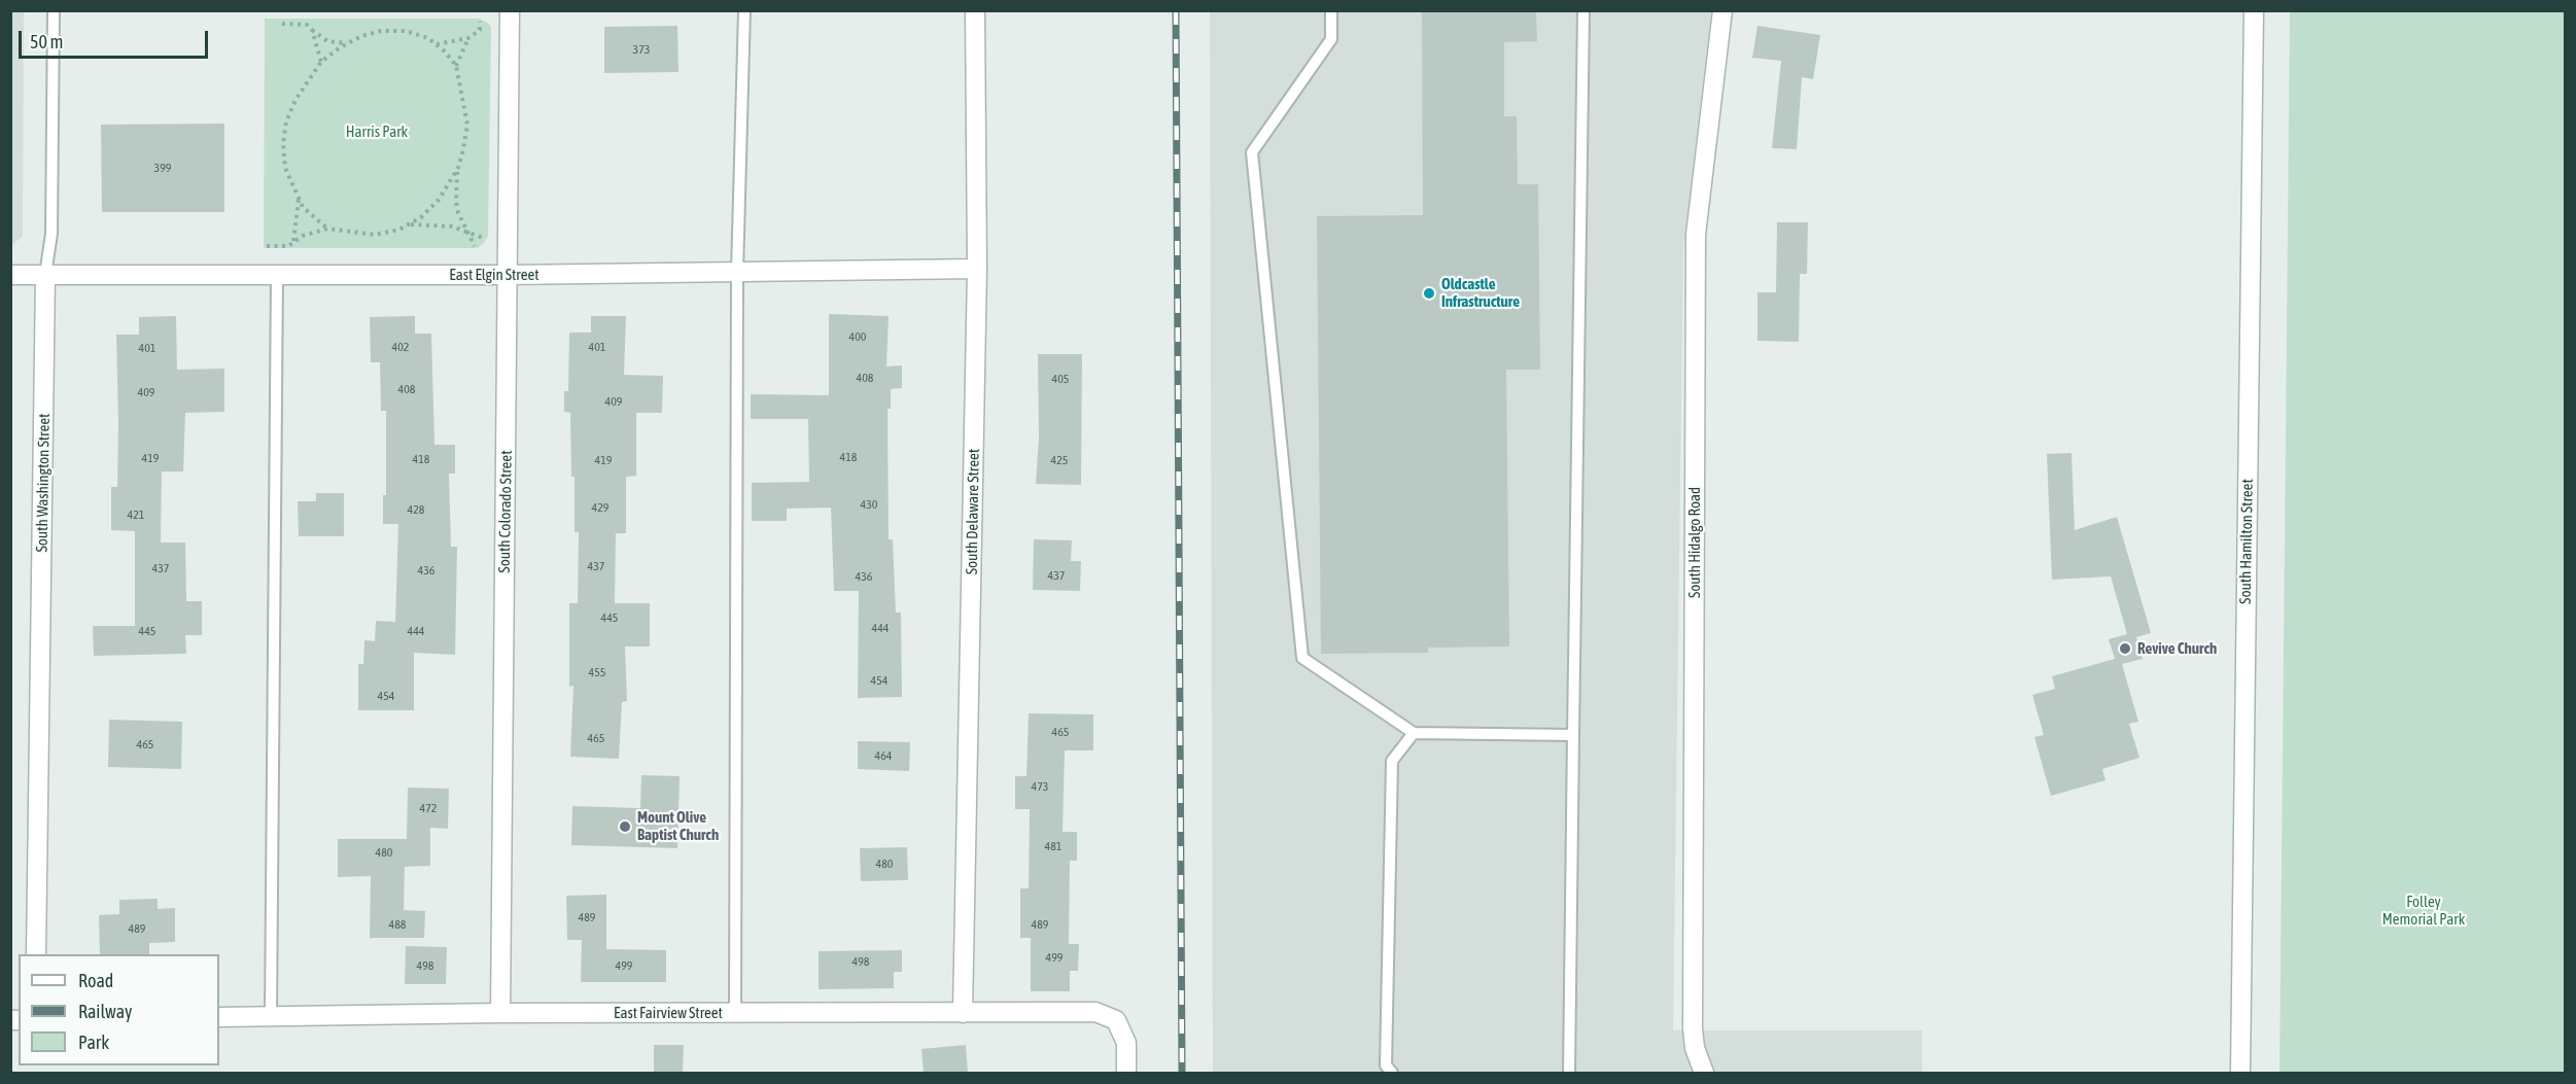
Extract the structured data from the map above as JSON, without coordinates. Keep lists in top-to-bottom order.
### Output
{
  "streets": {
    "street": [
      "East Elgin Street",
      "South Washington Street",
      "South Colorado Street",
      "South Delaware Street",
      "South Hamilton Street",
      "South Hidalgo Road",
      "East Fairview Street"
    ]
  },
  "crossings": [
    ["East Elgin Street", "South Washington Street"],
    ["East Elgin Street", "South Colorado Street"],
    ["East Elgin Street", "South Delaware Street"],
    ["South Colorado Street", "East Fairview Street"],
    ["South Delaware Street", "East Fairview Street"]
  ],
  "parks": ["Harris Park", "Folley Memorial Park"],
  "places": ["Oldcastle Infrastructure", "Revive Church", "Mount Olive Baptist Church"],
  "house_numbers": [
    "373",
    "399",
    "400",
    "402",
    "401",
    "401",
    "408",
    "405",
    "408",
    "409",
    "409",
    "418",
    "419",
    "418",
    "419",
    "425",
    "430",
    "429",
    "428",
    "421",
    "437",
    "437",
    "436",
    "437",
    "436",
    "445",
    "444",
    "445",
    "444",
    "455",
    "454",
    "454",
    "465",
    "465",
    "465",
    "464",
    "473",
    "472",
    "481",
    "480",
    "480",
    "489",
    "488",
    "489",
    "489",
    "499",
    "498",
    "498",
    "499"
  ],
  "legend": ["Road", "Railway", "Park"],
  "scale_bar": "50 m"
}
